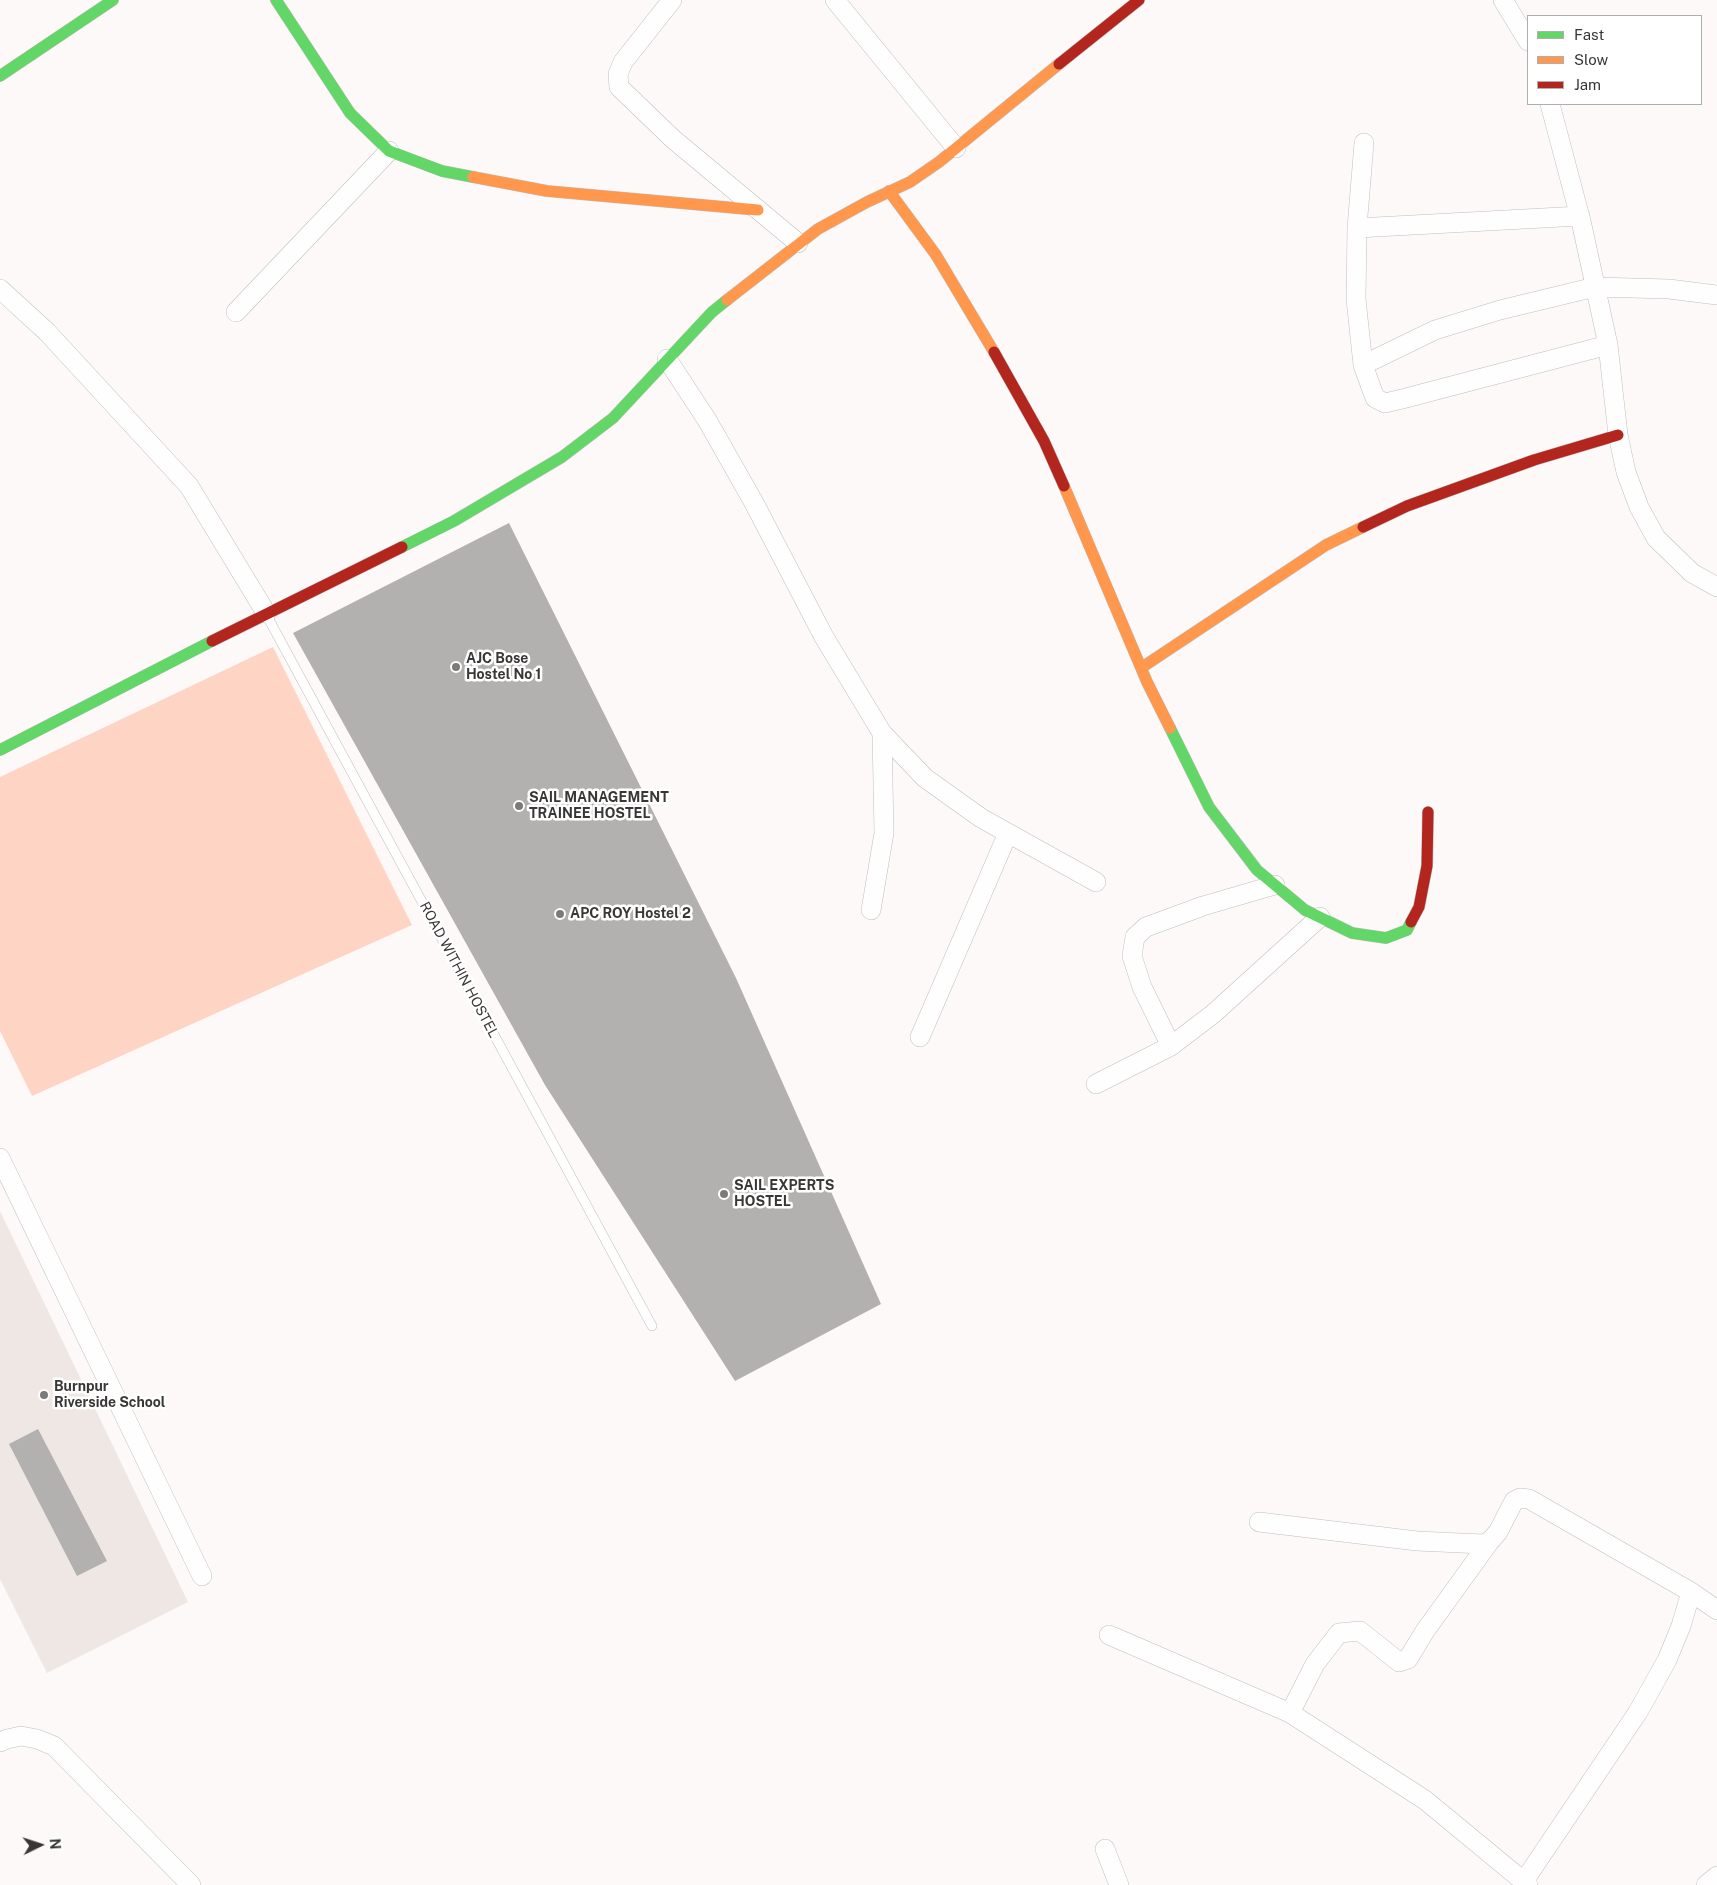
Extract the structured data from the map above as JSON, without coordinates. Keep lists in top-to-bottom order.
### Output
{
  "streets": {
    "lane": ["ROAD WITHIN HOSTEL"]
  },
  "places": [
    "AJC Bose Hostel No 1",
    "SAIL MANAGEMENT TRAINEE HOSTEL",
    "APC ROY Hostel 2",
    "SAIL EXPERTS HOSTEL",
    "Burnpur Riverside School"
  ],
  "legend": ["Fast", "Slow", "Jam"],
  "north": "right"
}
